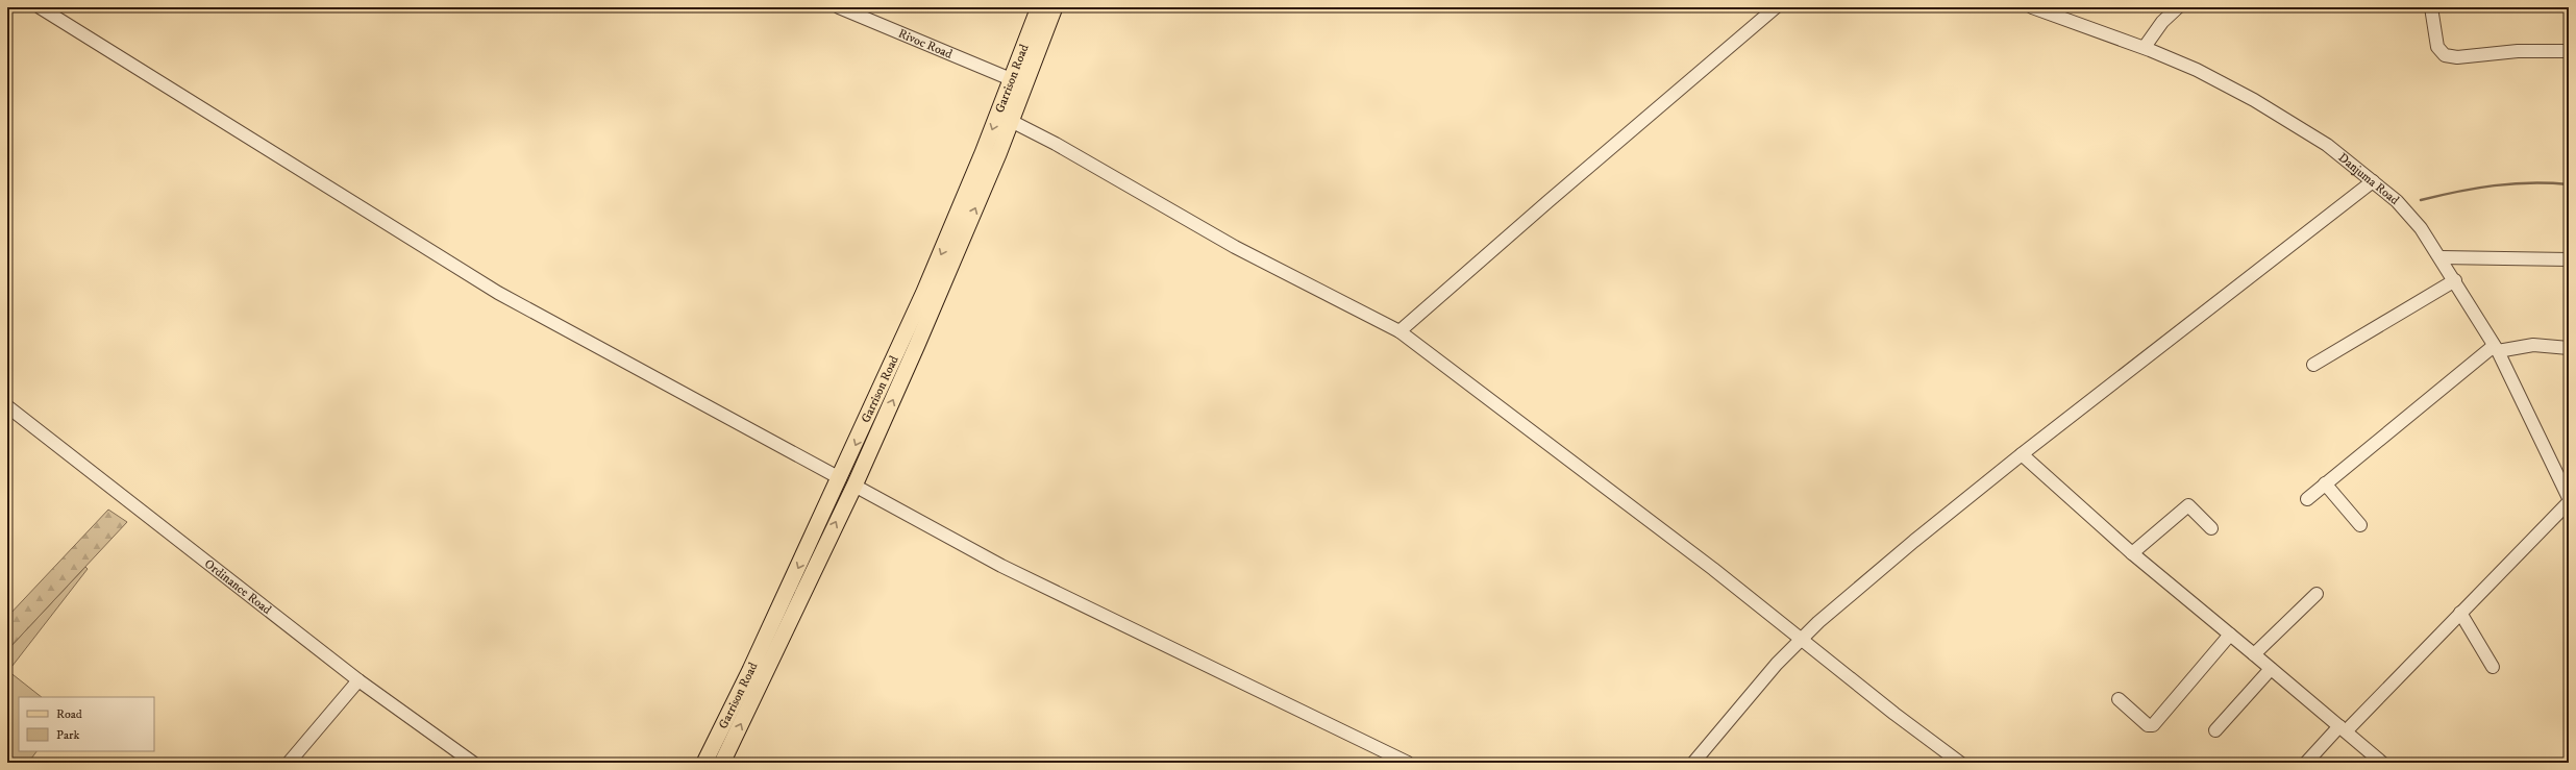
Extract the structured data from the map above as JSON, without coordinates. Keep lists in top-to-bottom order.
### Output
{
  "streets": {
    "main road": ["Garrison Road"],
    "street": ["Rivoc Road", "Danjuma Road", "Ordinance Road"]
  },
  "crossings": [
    ["Rivoc Road", "Garrison Road"]
  ],
  "legend": ["Road", "Park"]
}
